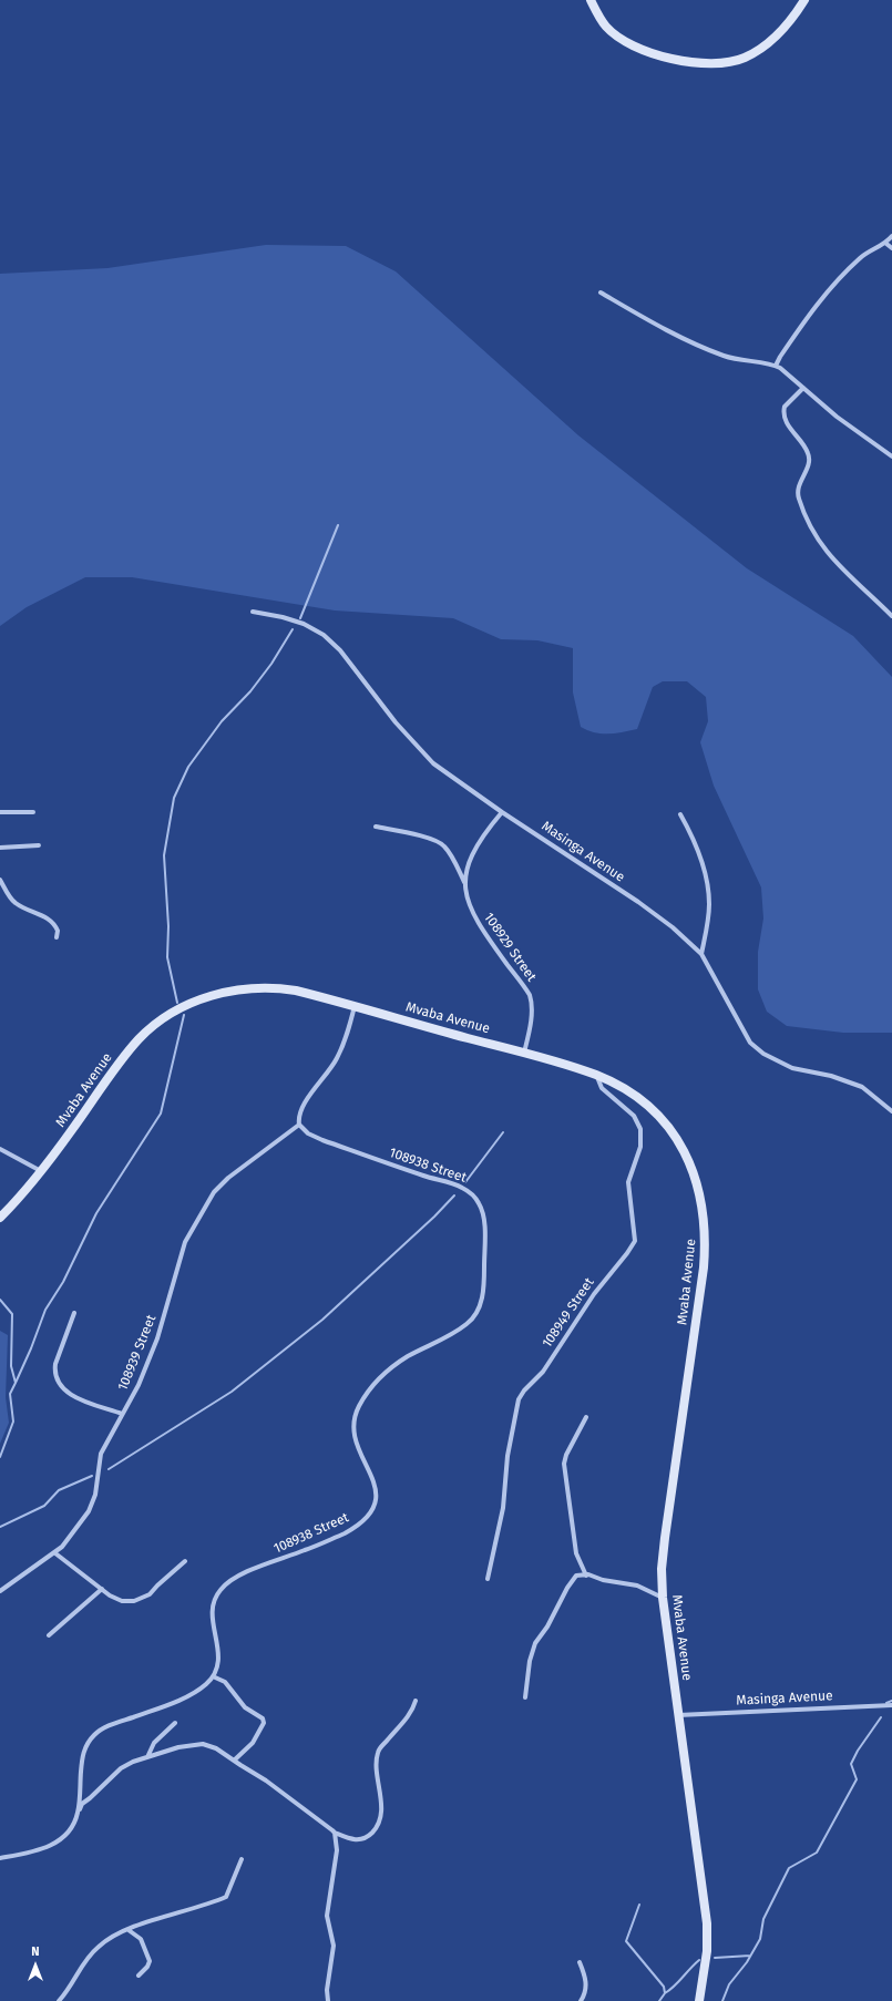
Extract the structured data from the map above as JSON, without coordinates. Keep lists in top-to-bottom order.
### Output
{
  "streets": {
    "street": [
      "Masinga Avenue",
      "108929 Street",
      "Mvaba Avenue",
      "108938 Street",
      "108949 Street",
      "108939 Street"
    ]
  },
  "crossings": [
    ["Masinga Avenue", "108929 Street"],
    ["Masinga Avenue", "Mvaba Avenue"],
    ["108929 Street", "Mvaba Avenue"],
    ["Mvaba Avenue", "108949 Street"],
    ["108938 Street", "108939 Street"]
  ],
  "north": "top"
}
